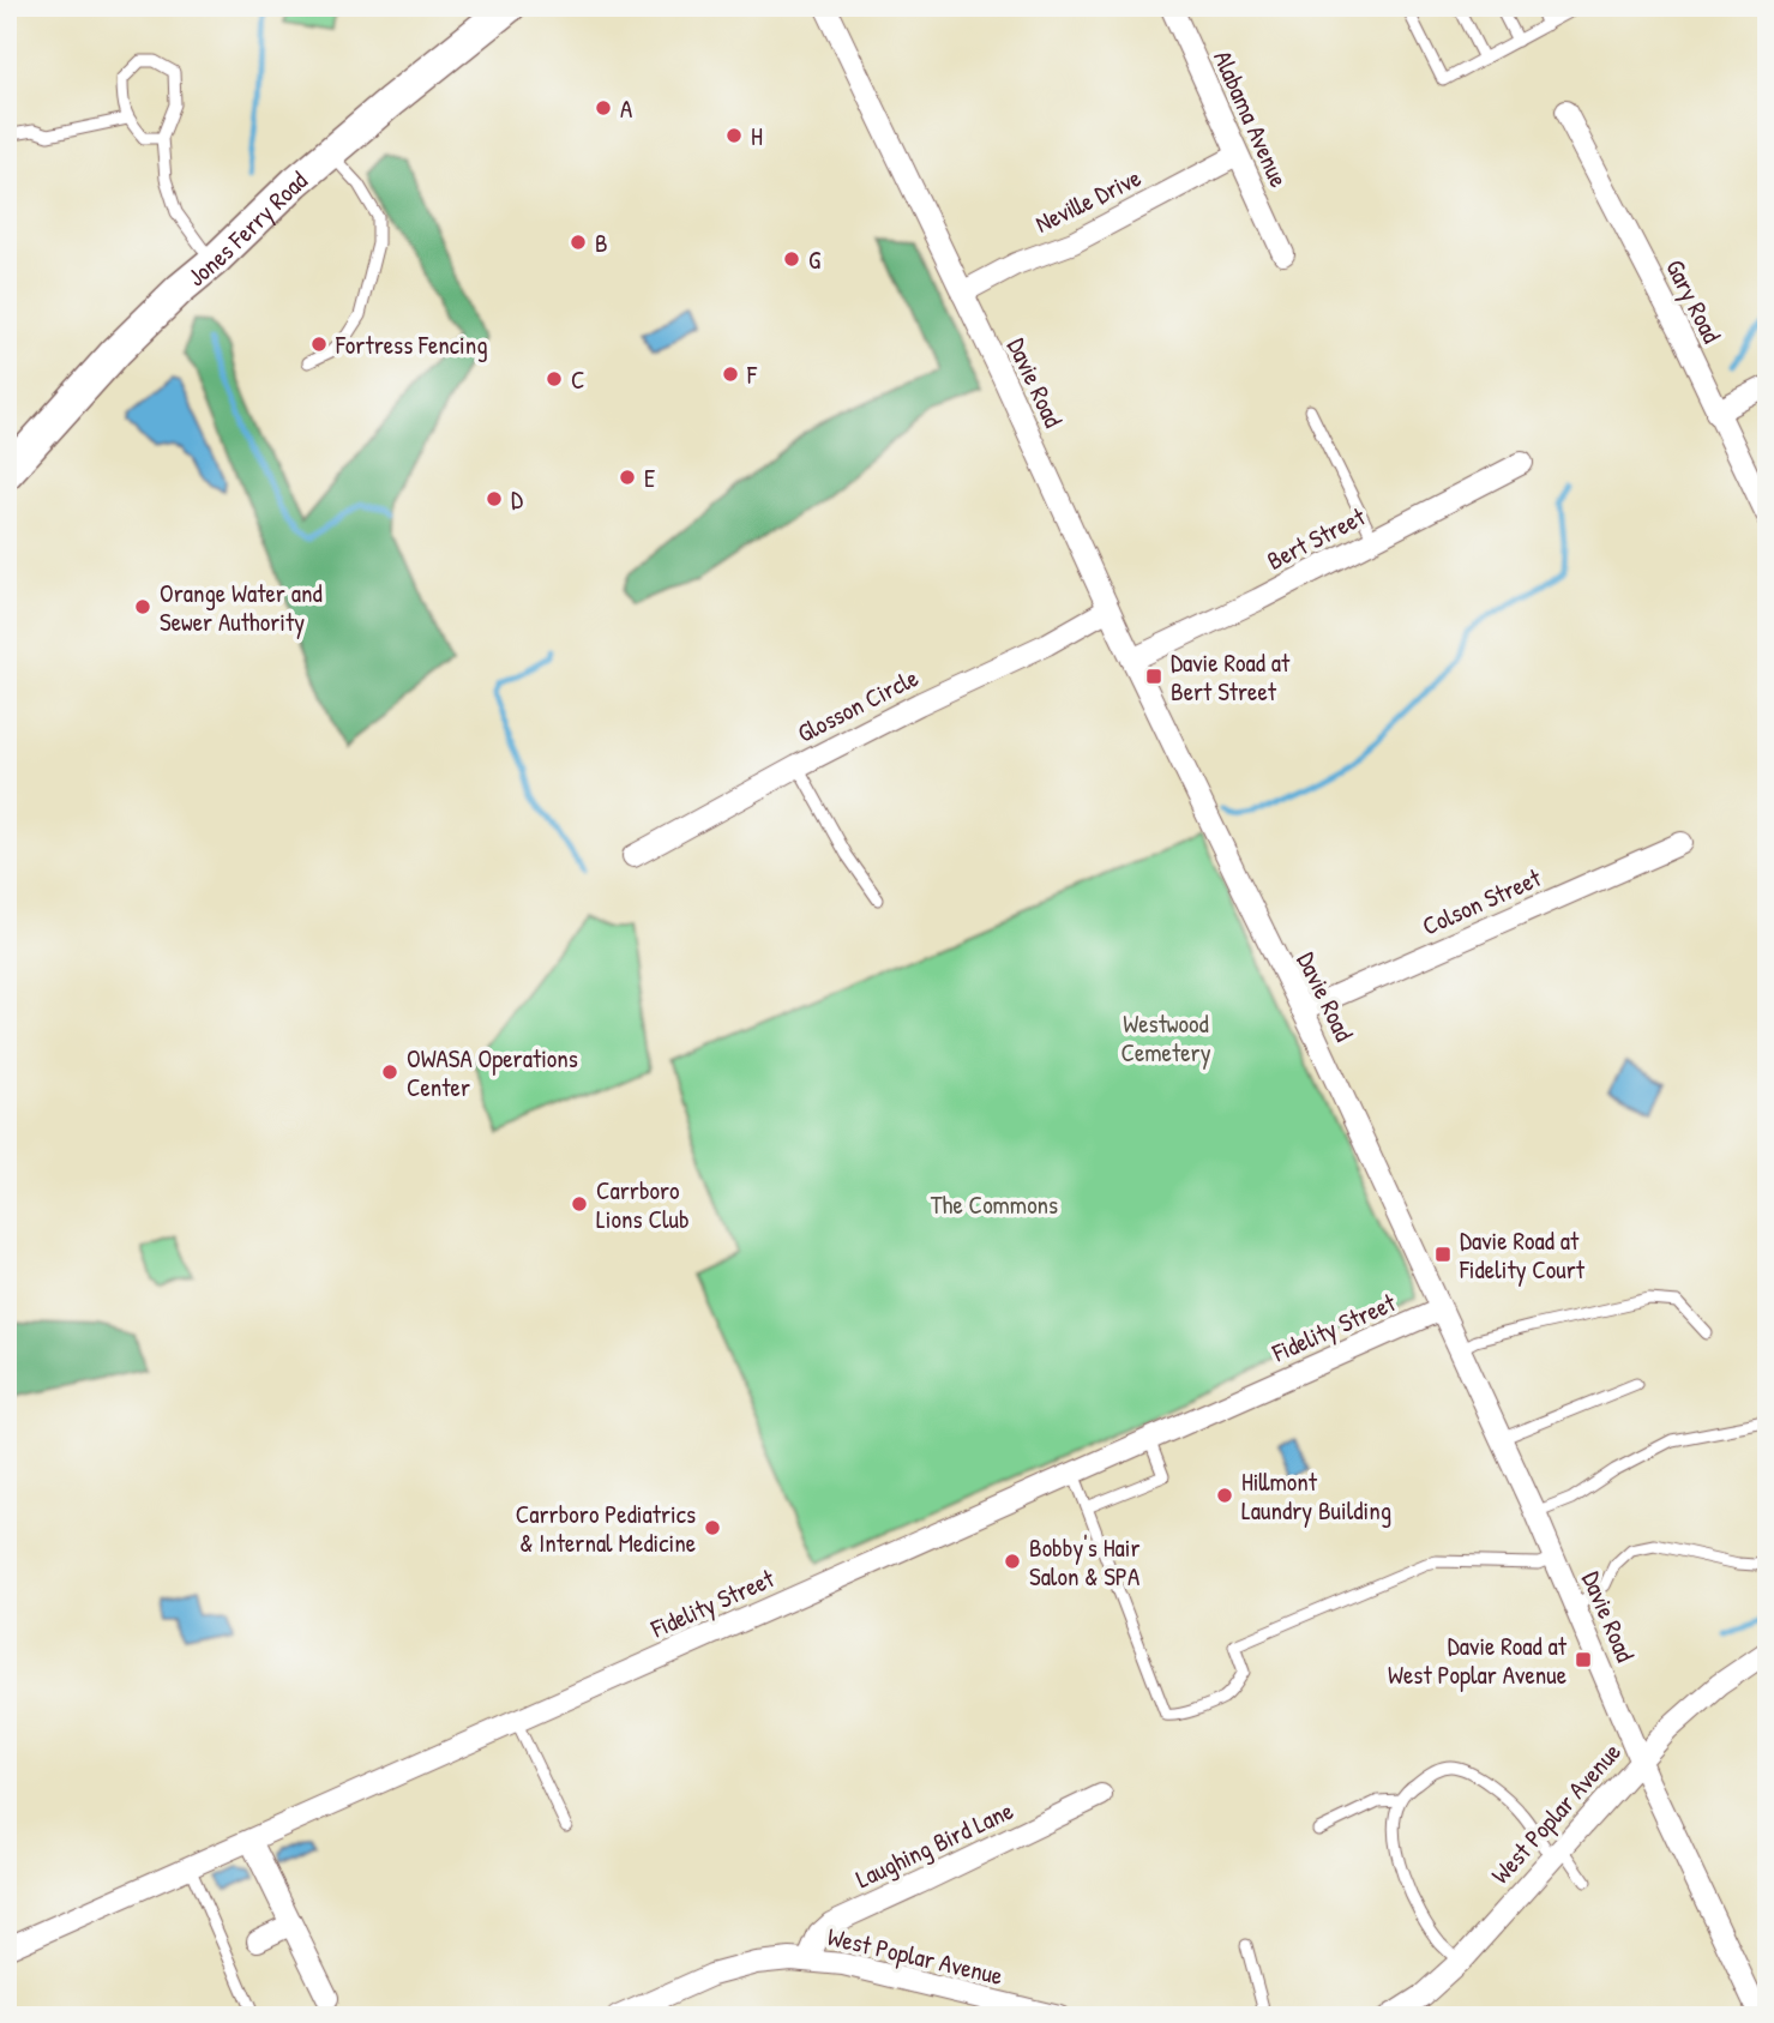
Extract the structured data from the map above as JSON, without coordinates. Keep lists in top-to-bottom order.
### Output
{
  "streets": {
    "main road": ["Jones Ferry Road"],
    "street": [
      "Alabama Avenue",
      "Neville Drive",
      "Gary Road",
      "Davie Road",
      "Bert Street",
      "Glosson Circle",
      "Colson Street",
      "Fidelity Street",
      "West Poplar Avenue",
      "Laughing Bird Lane"
    ]
  },
  "crossings": [
    ["Alabama Avenue", "Neville Drive"],
    ["Neville Drive", "Davie Road"],
    ["Davie Road", "Bert Street"],
    ["Davie Road", "Glosson Circle"],
    ["Davie Road", "Colson Street"],
    ["Davie Road", "Fidelity Street"],
    ["Davie Road", "West Poplar Avenue"],
    ["West Poplar Avenue", "Laughing Bird Lane"]
  ],
  "parks": ["Westwood Cemetery", "The Commons"],
  "places": {
    "other": [
      "A",
      "H",
      "B",
      "G",
      "Fortress Fencing",
      "F",
      "C",
      "E",
      "D",
      "Orange Water and Sewer Authority",
      "OWASA Operations Center",
      "Carrboro Lions Club",
      "Hillmont Laundry Building",
      "Carrboro Pediatrics & Internal Medicine",
      "Bobby's Hair Salon & SPA"
    ],
    "transit": ["Davie Road at Bert Street", "Davie Road at Fidelity Court", "Davie Road at West Poplar Avenue"]
  }
}
